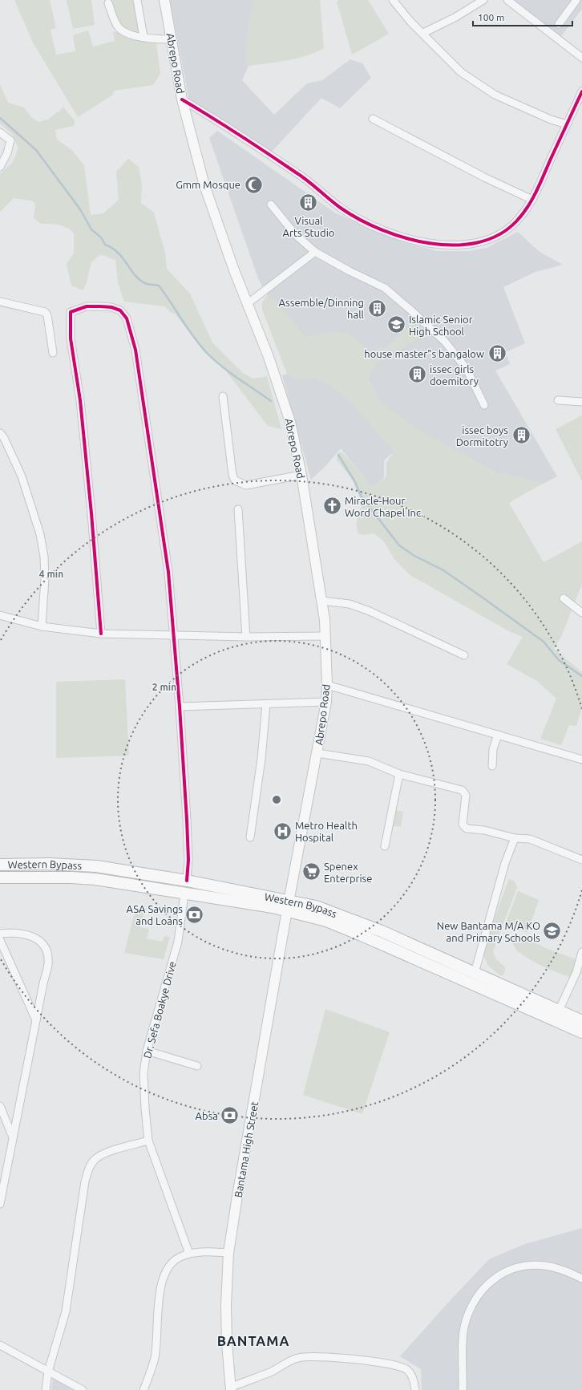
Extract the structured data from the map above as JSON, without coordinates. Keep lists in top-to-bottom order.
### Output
{
  "streets": {
    "highway": ["Western Bypass"],
    "main road": ["Abrepo Road", "Bantama High Street"],
    "street": ["Dr. Sefa Boakye Drive"]
  },
  "crossings": [
    ["Abrepo Road", "Western Bypass"],
    ["Abrepo Road", "Bantama High Street"],
    ["Western Bypass", "Dr. Sefa Boakye Drive"],
    ["Western Bypass", "Bantama High Street"]
  ],
  "districts": ["BANTAMA"],
  "places": {
    "mosque": ["Gmm Mosque"],
    "building": [
      "Visual Arts Studio",
      "Assemble/Dinning hall",
      "house master\"s bangalow",
      "issec girls doemitory",
      "issec boys Dormitotry"
    ],
    "school or university": ["Islamic Senior High School", "New Bantama M/A KO and Primary Schools"],
    "church": ["Miracle-Hour Word Chapel Inc."],
    "hospital": ["Metro Health Hospital"],
    "supermarket": ["Spenex Enterprise"],
    "bank": ["ASA Savings and Loans", "Absa"]
  },
  "scale_bar": "100 m",
  "rings": ["4 min", "2 min"]
}
